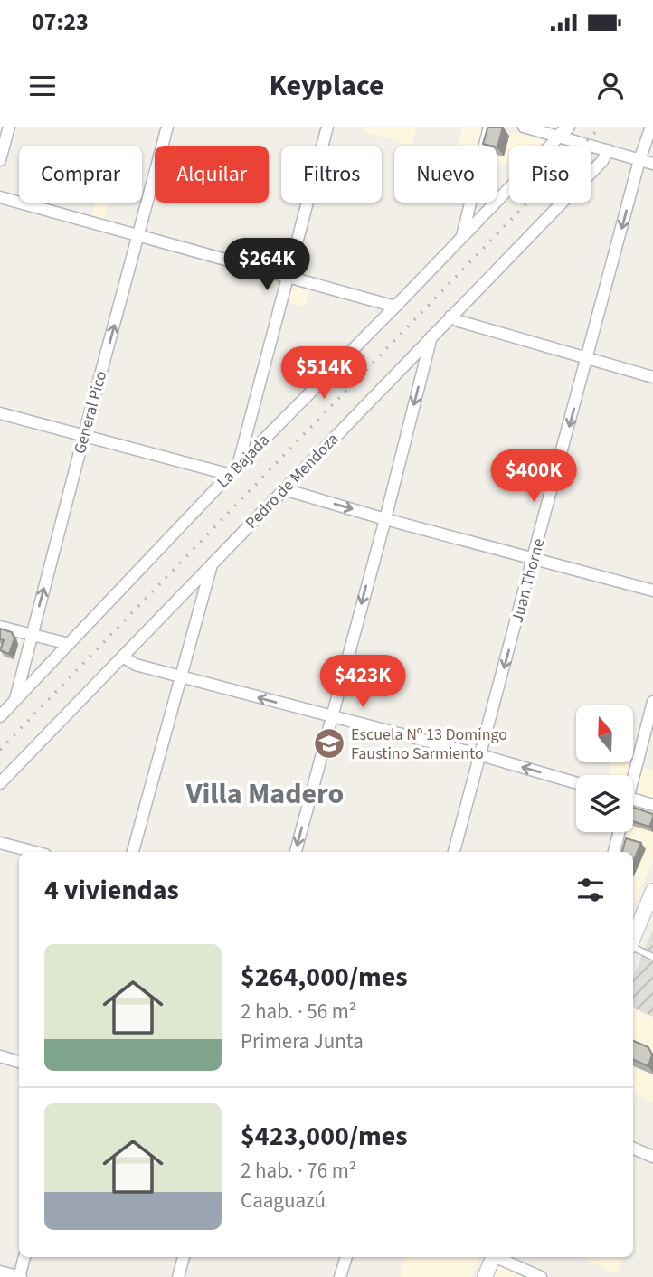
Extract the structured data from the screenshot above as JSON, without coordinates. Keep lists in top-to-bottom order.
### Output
{
  "streets": {
    "street": [
      "General Pico",
      "La Bajada",
      "Pedro de Mendoza",
      "Juan Thorne"
    ]
  },
  "crossings": [
    ["General Pico", "La Bajada"]
  ],
  "one_way": ["General Pico", "Juan Thorne"],
  "districts": ["Villa Madero"],
  "places": {
    "school or university": ["Escuela Nº 13 Domingo Faustino Sarmiento"]
  },
  "north": "top",
  "page": {
    "status": "07:23",
    "header": "Keyplace",
    "chip": [
      "Comprar",
      "Alquilar",
      "Filtros",
      "Nuevo",
      "Piso"
    ],
    "price": [
      "$264K",
      "$514K",
      "$400K",
      "$423K"
    ],
    "heading": "4 viviendas",
    "list": [
      {
        "name": "$264,000/mes",
        "note": "2 hab. · 56 m² · Primera Junta"
      },
      {
        "name": "$423,000/mes",
        "note": "2 hab. · 76 m² · Caaguazú"
      }
    ]
  }
}
